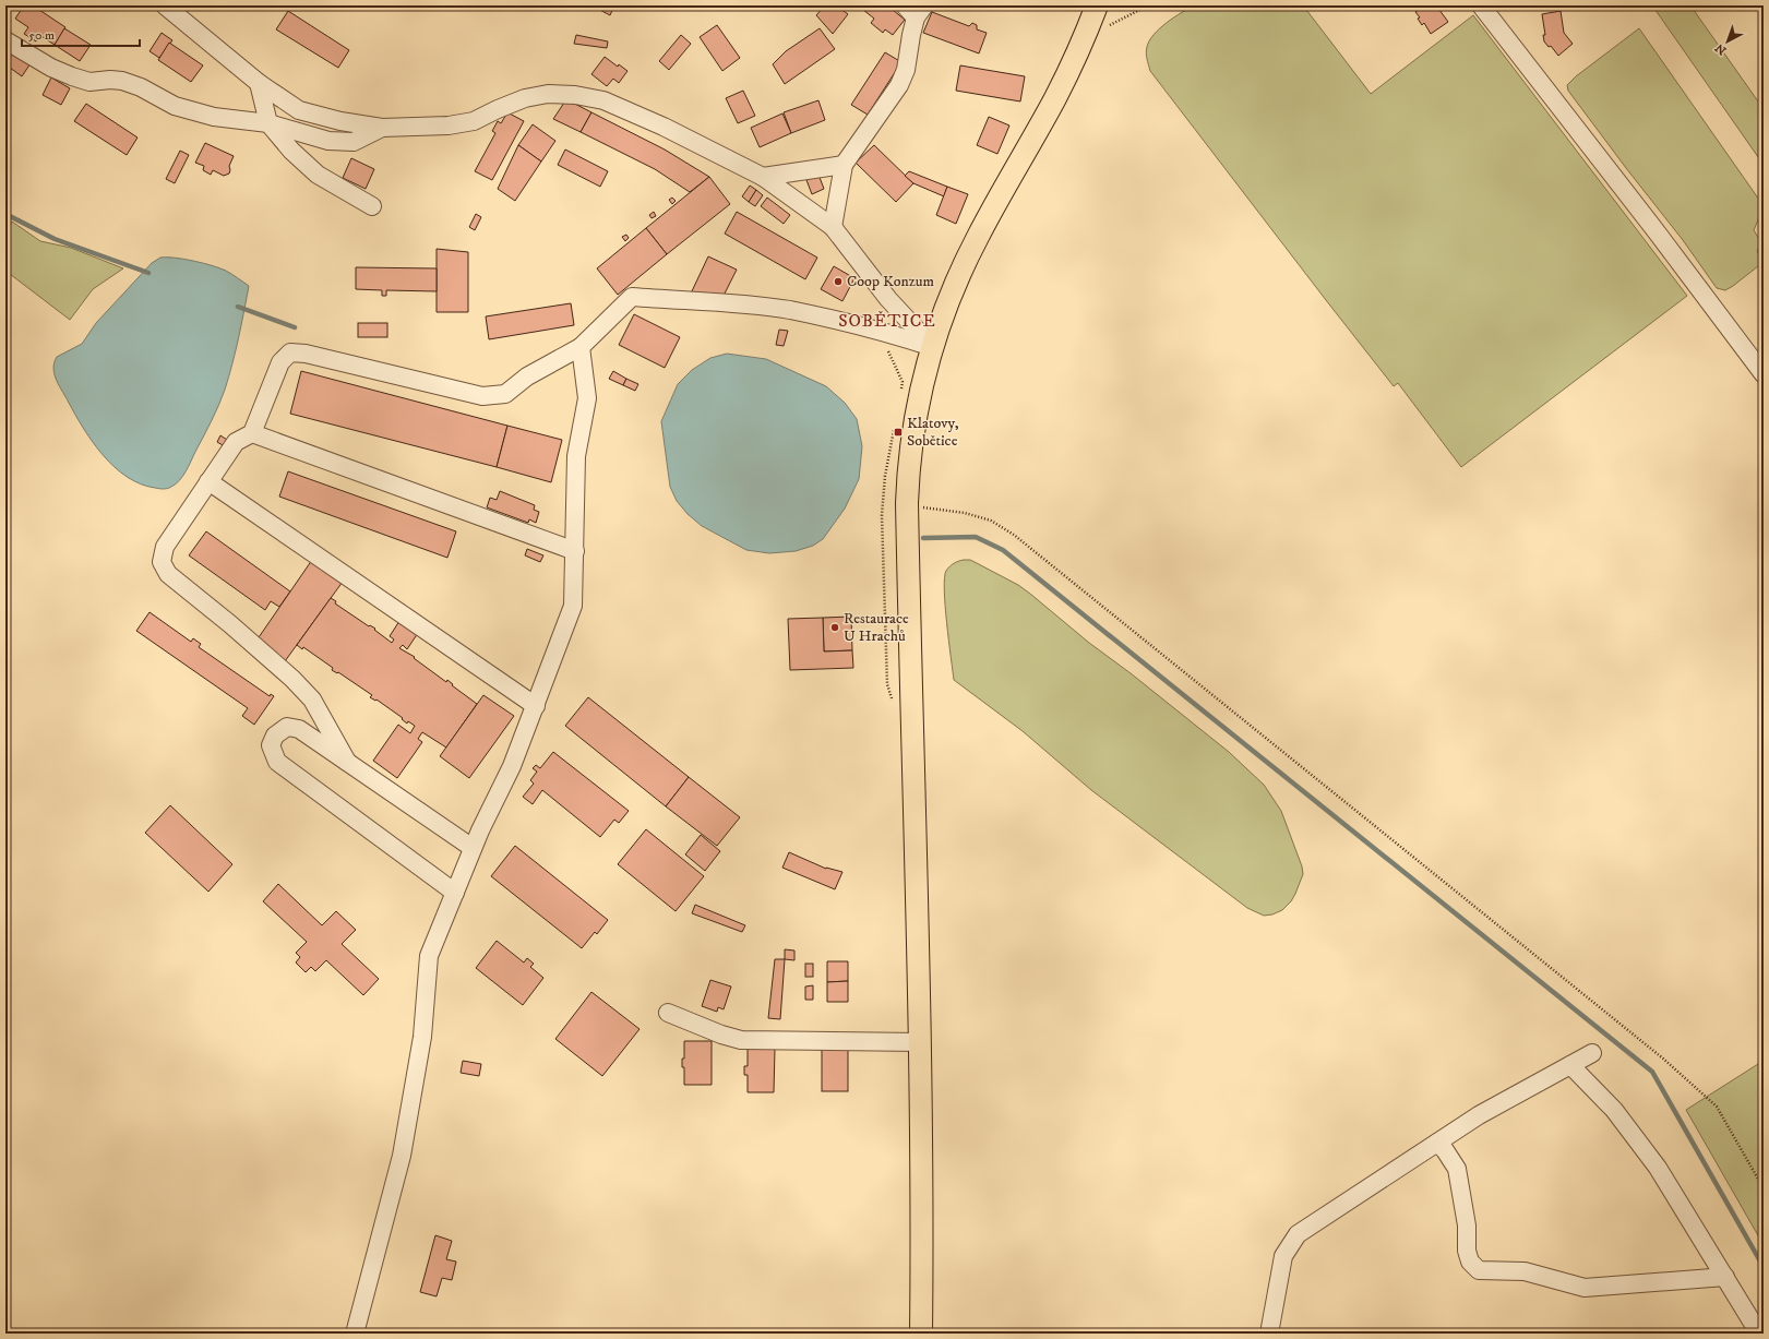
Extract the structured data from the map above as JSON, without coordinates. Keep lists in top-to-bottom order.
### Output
{
  "districts": ["SOBĚTICE"],
  "places": {
    "other": ["Coop Konzum", "Restaurace U Hrachů"],
    "transit": ["Klatovy, Sobětice"]
  },
  "scale_bar": "50 m",
  "north": "bottom left"
}
